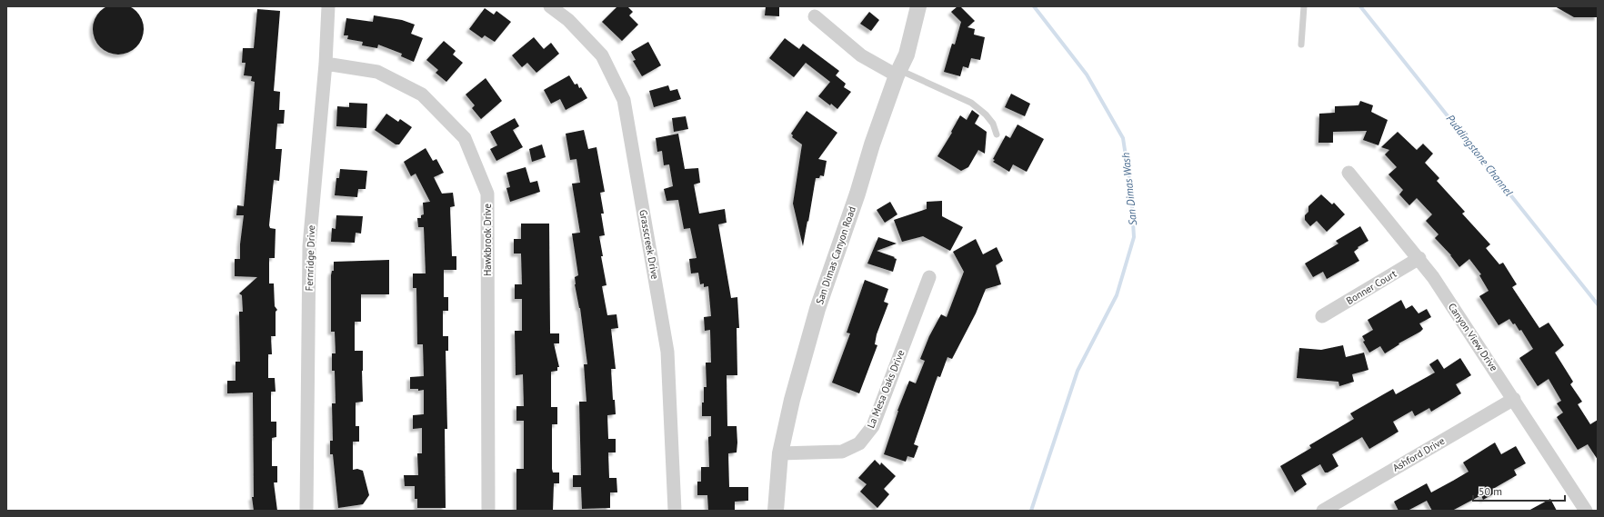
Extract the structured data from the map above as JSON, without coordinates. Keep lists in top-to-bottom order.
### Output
{
  "streets": {
    "street": [
      "Hawkbrook Drive",
      "Grasscreek Drive",
      "San Dimas Canyon Road",
      "Fernridge Drive",
      "Bonner Court",
      "Canyon View Drive",
      "La Mesa Oaks Drive",
      "Ashford Drive"
    ]
  },
  "crossings": [
    ["Hawkbrook Drive", "Fernridge Drive"],
    ["San Dimas Canyon Road", "La Mesa Oaks Drive"],
    ["Bonner Court", "Canyon View Drive"],
    ["Canyon View Drive", "Ashford Drive"]
  ],
  "water": ["Puddingstone Channel", "San Dimas Wash"],
  "scale_bar": "50 m"
}
